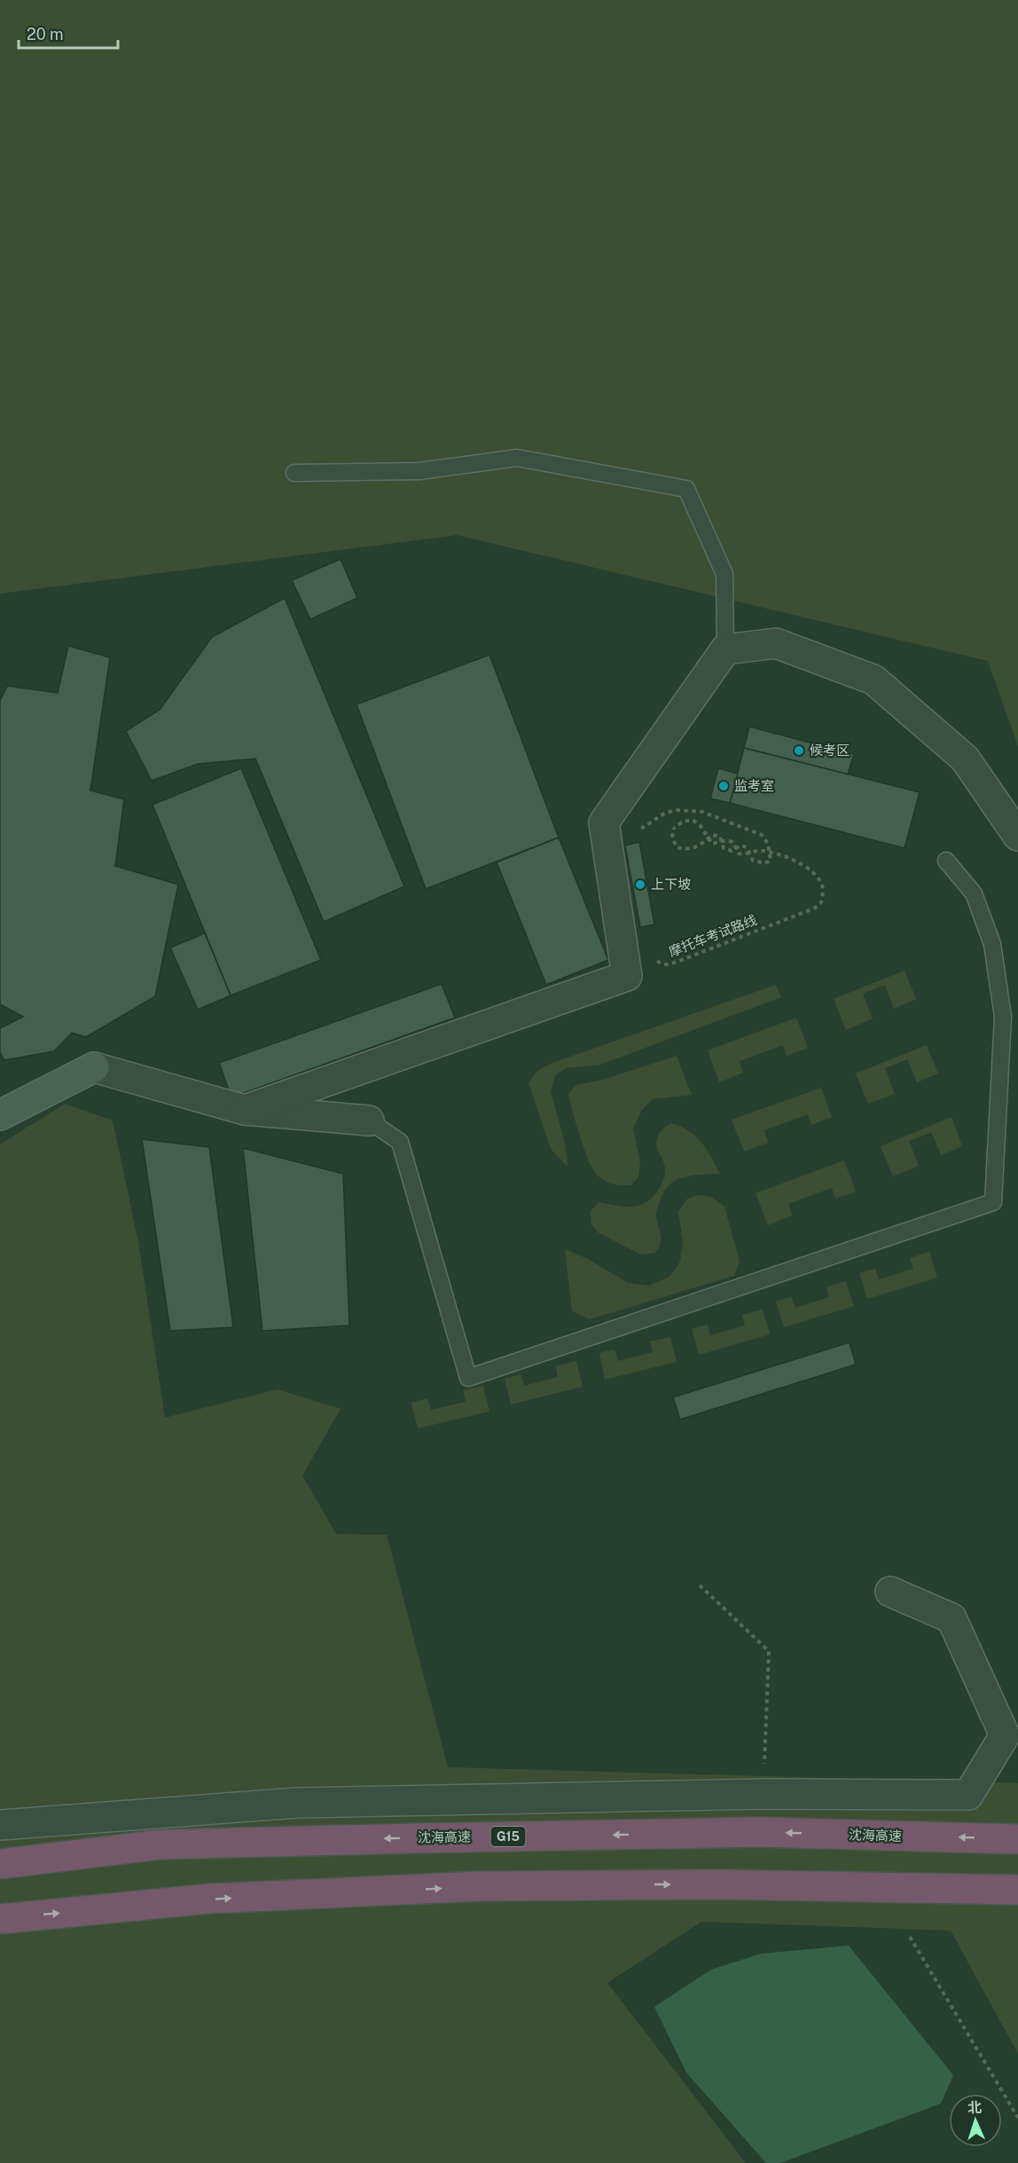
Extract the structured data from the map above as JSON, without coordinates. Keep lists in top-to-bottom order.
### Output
{
  "streets": {
    "highway": ["沈海高速", "G15"],
    "path": ["摩托车考试路线"]
  },
  "places": ["候考区", "监考室", "上下坡"],
  "scale_bar": "20 m",
  "north": "top"
}
